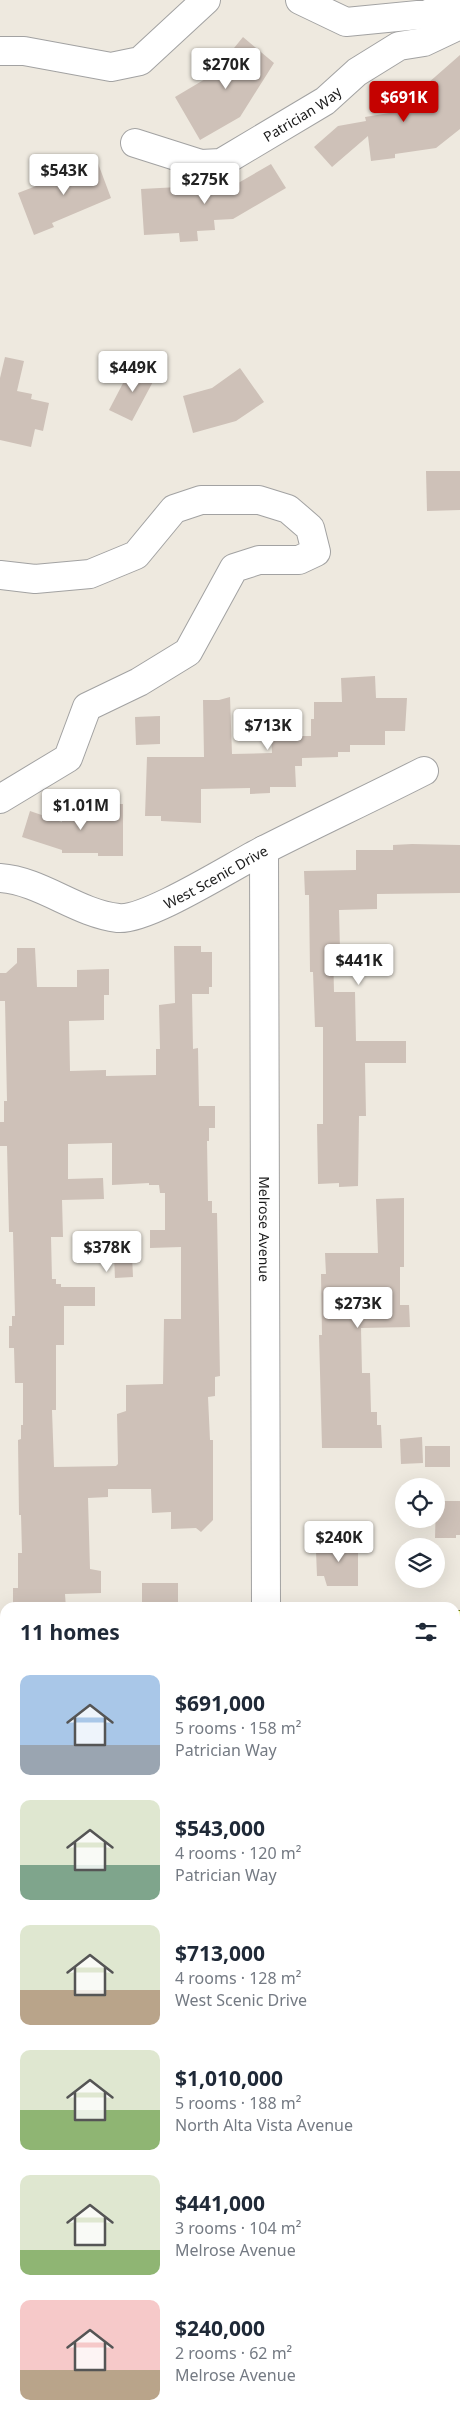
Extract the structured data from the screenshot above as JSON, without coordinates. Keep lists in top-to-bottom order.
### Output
{
  "streets": {
    "street": ["Patrician Way", "West Scenic Drive", "Melrose Avenue"]
  },
  "crossings": [
    ["West Scenic Drive", "Melrose Avenue"]
  ],
  "page": {
    "price": [
      "$270K",
      "$691K",
      "$543K",
      "$275K",
      "$449K",
      "$713K",
      "$1.01M",
      "$441K",
      "$378K",
      "$273K",
      "$240K"
    ],
    "heading": "11 homes",
    "list": [
      {
        "name": "$691,000",
        "note": "5 rooms · 158 m² · Patrician Way"
      },
      {
        "name": "$543,000",
        "note": "4 rooms · 120 m² · Patrician Way"
      },
      {
        "name": "$713,000",
        "note": "4 rooms · 128 m² · West Scenic Drive"
      },
      {
        "name": "$1,010,000",
        "note": "5 rooms · 188 m² · North Alta Vista Avenue"
      },
      {
        "name": "$441,000",
        "note": "3 rooms · 104 m² · Melrose Avenue"
      },
      {
        "name": "$240,000",
        "note": "2 rooms · 62 m² · Melrose Avenue"
      }
    ]
  }
}
